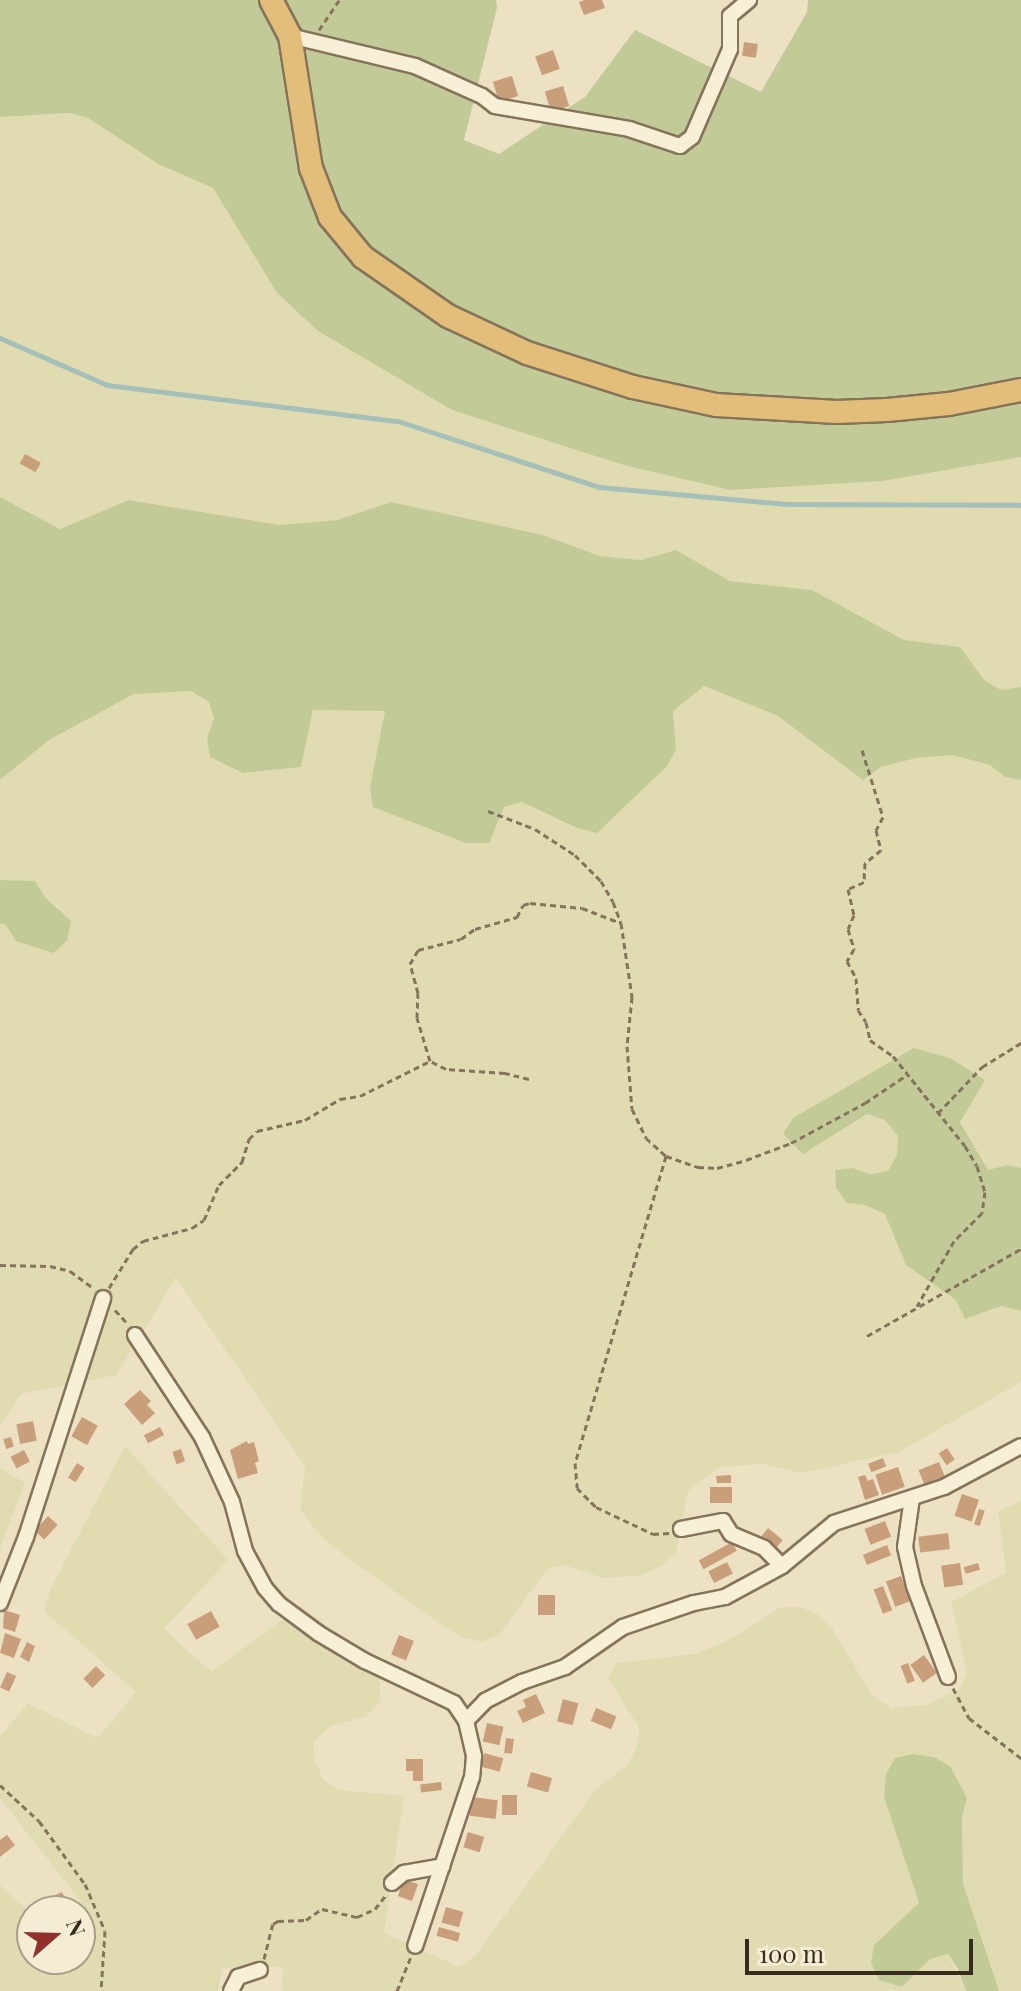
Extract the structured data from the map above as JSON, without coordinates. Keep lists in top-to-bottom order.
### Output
{
  "scale_bar": "100 m",
  "north": "right"
}
